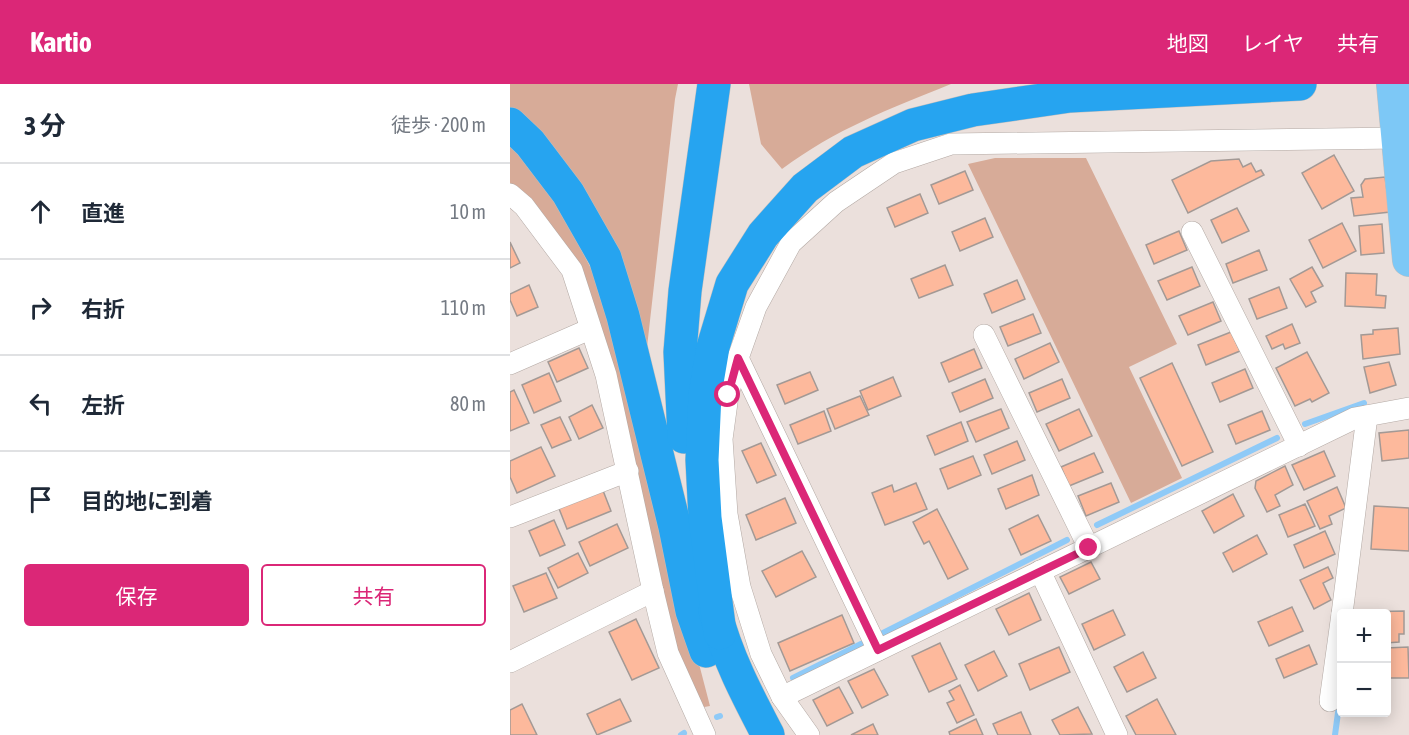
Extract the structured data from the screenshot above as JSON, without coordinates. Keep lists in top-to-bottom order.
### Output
{
  "page": {
    "header": "Kartio",
    "nav": ["地図", "レイヤ", "共有"],
    "heading": ["3 分", "徒歩 · 200 m"],
    "list": [
      ["直進", "10 m"],
      ["右折", "110 m"],
      ["左折", "80 m"],
      "目的地に到着"
    ],
    "buttons": ["保存", "共有"],
    "map_buttons": ["+", "−"]
  }
}
